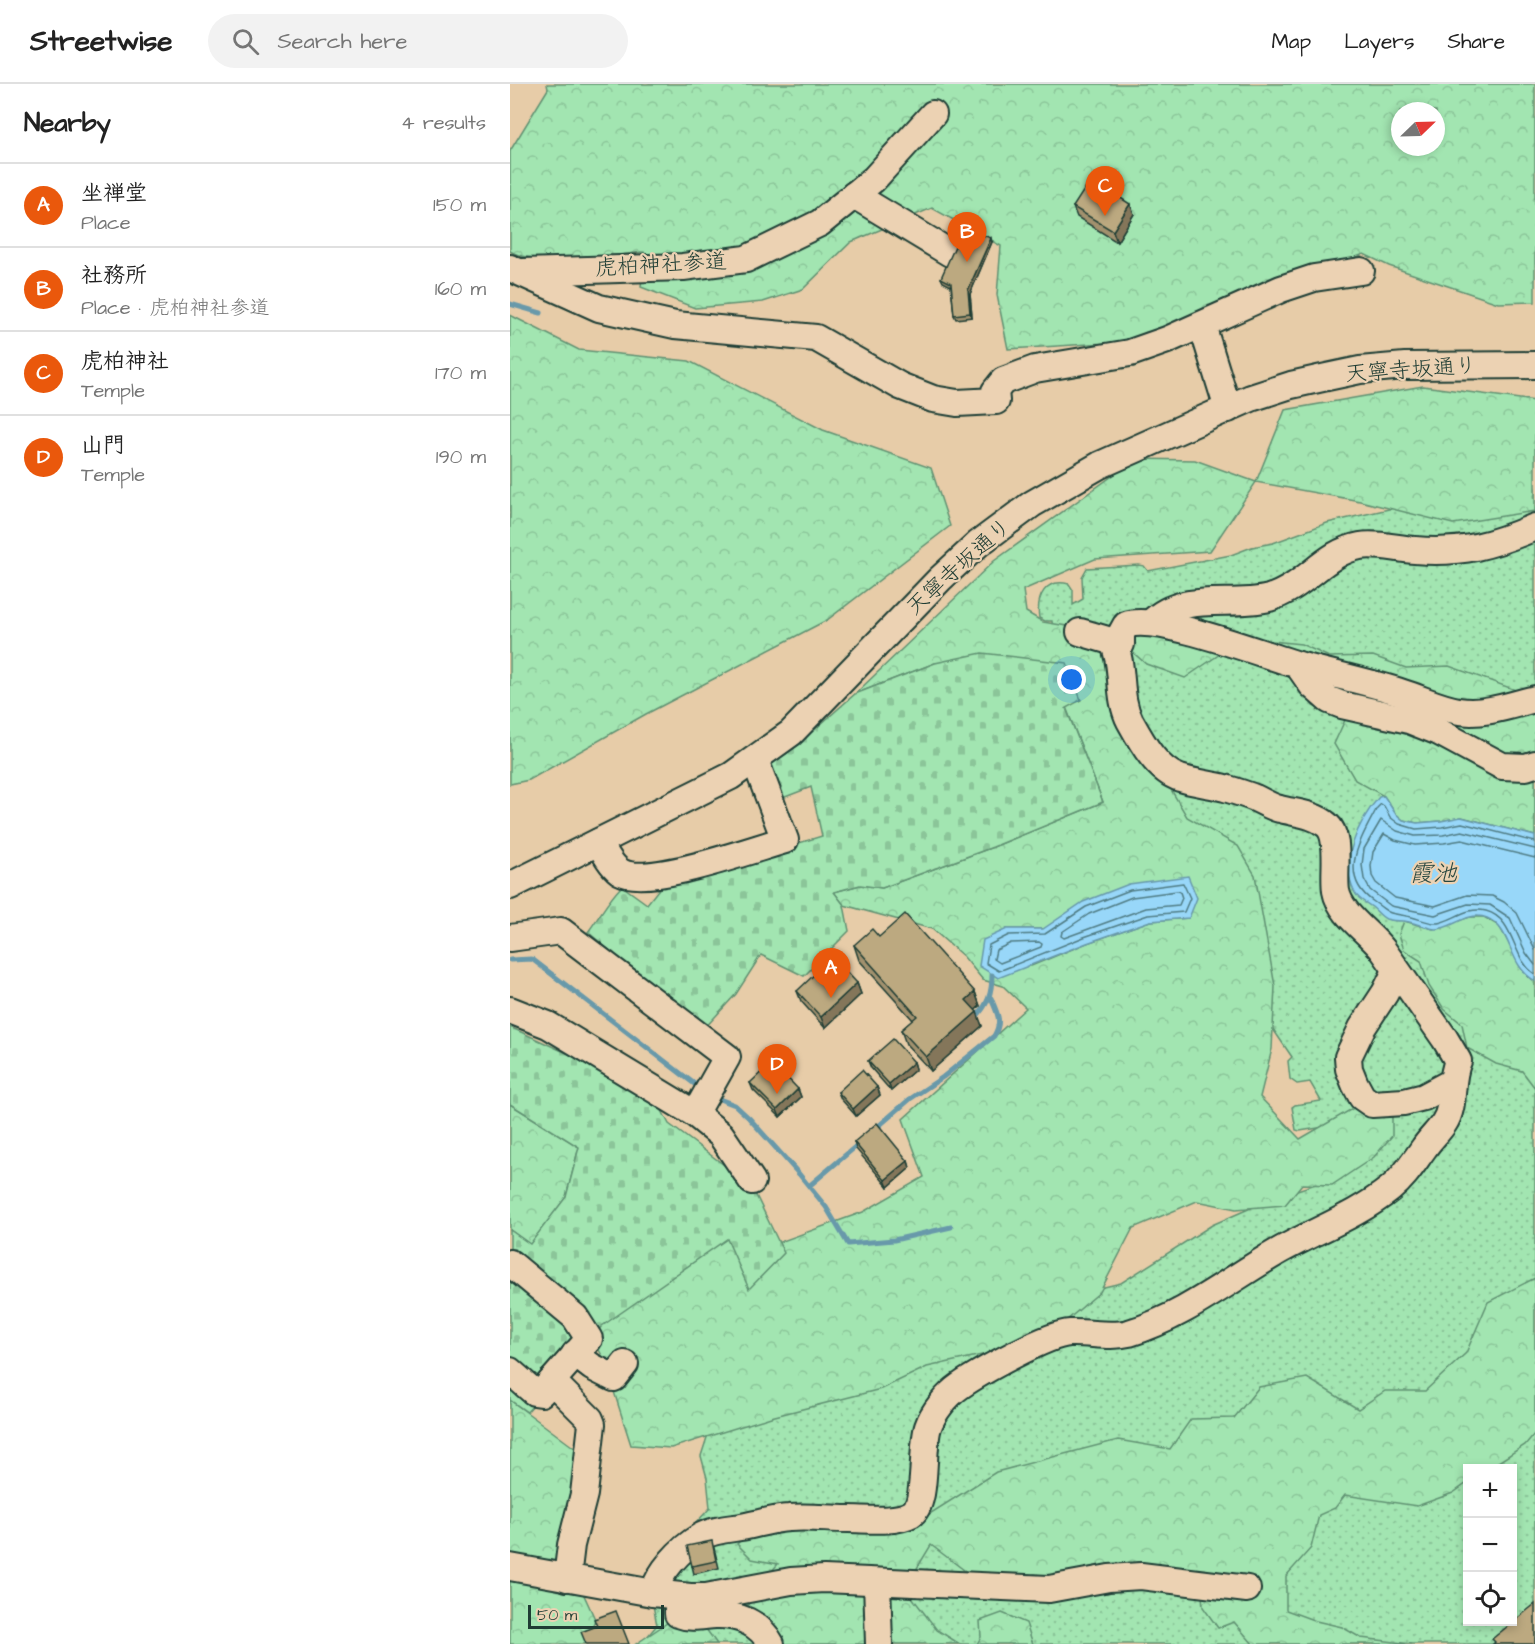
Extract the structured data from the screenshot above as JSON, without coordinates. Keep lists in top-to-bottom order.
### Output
{
  "streets": {
    "street": ["虎柏神社参道", "天寧寺坂通り"]
  },
  "water": ["霞池"],
  "scale_bar": "50 m",
  "north": "top right",
  "page": {
    "header": "Streetwise",
    "search": "Search here",
    "nav": ["Map", "Layers", "Share"],
    "heading": ["Nearby", "4 results"],
    "list": [
      {
        "mark": "A",
        "name": "坐禅堂",
        "note": "Place",
        "value": "150 m"
      },
      {
        "mark": "B",
        "name": "社務所",
        "note": "Place · 虎柏神社参道",
        "value": "160 m"
      },
      {
        "mark": "C",
        "name": "虎柏神社",
        "note": "Temple",
        "value": "170 m"
      },
      {
        "mark": "D",
        "name": "山門",
        "note": "Temple",
        "value": "190 m"
      }
    ],
    "pins": [
      "C",
      "B",
      "A",
      "D"
    ],
    "map_buttons": ["+", "−"],
    "scale": "50 m"
  }
}
